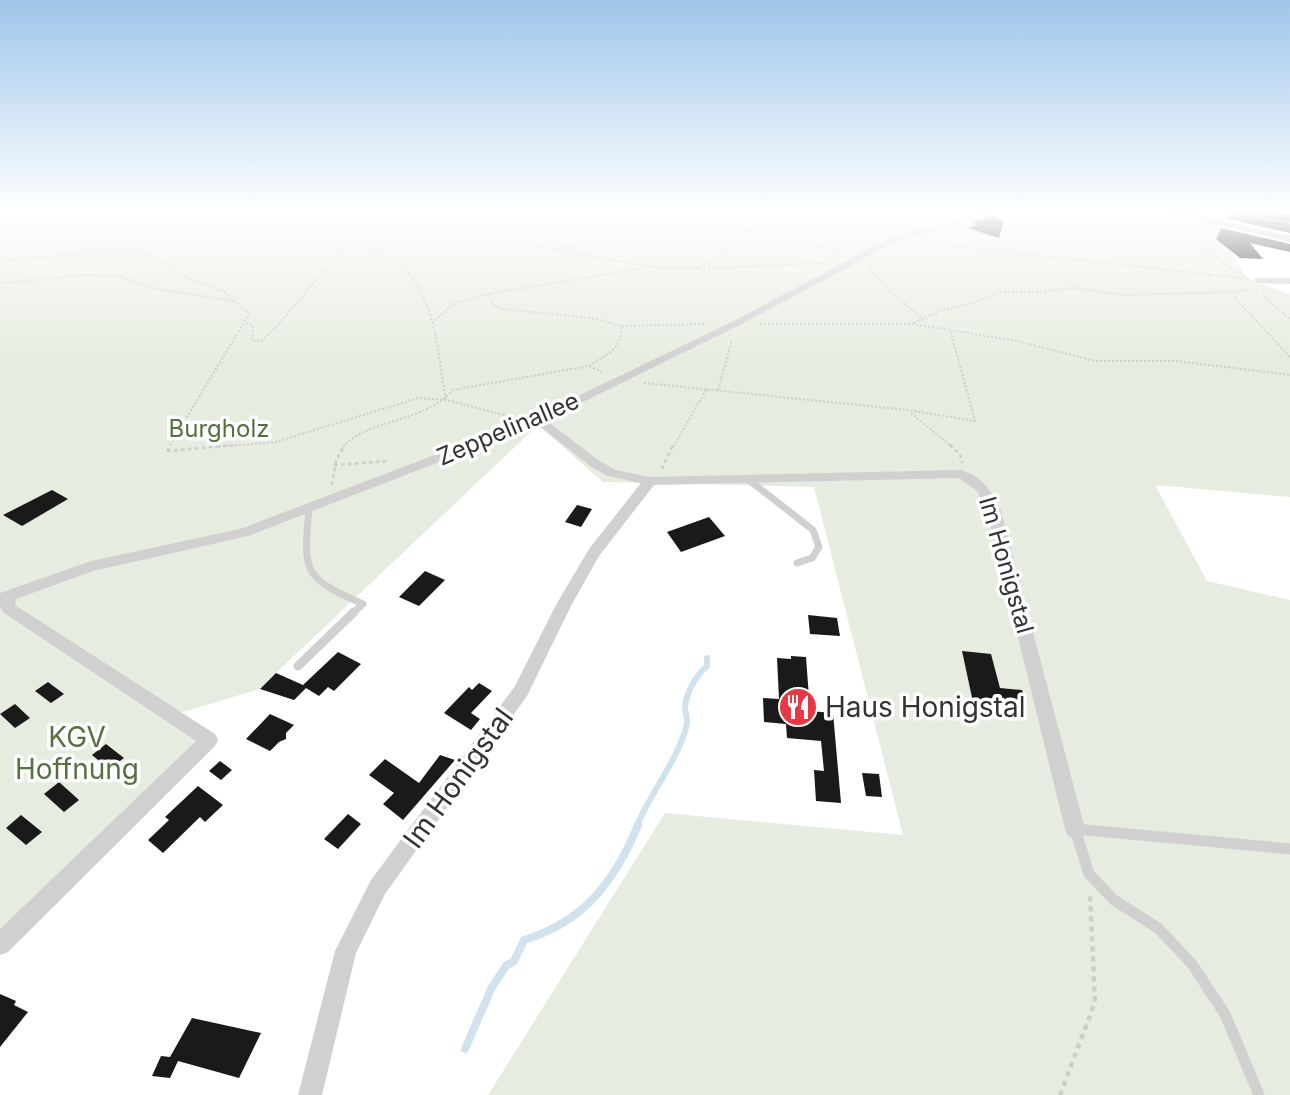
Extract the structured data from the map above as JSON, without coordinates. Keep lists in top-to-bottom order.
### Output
{
  "streets": {
    "street": ["Zeppelinallee", "Im Honigstal"]
  },
  "crossings": [
    ["Zeppelinallee", "Im Honigstal"]
  ],
  "parks": ["Burgholz", "KGV Hoffnung"],
  "places": {
    "restaurant": ["Haus Honigstal"]
  }
}
